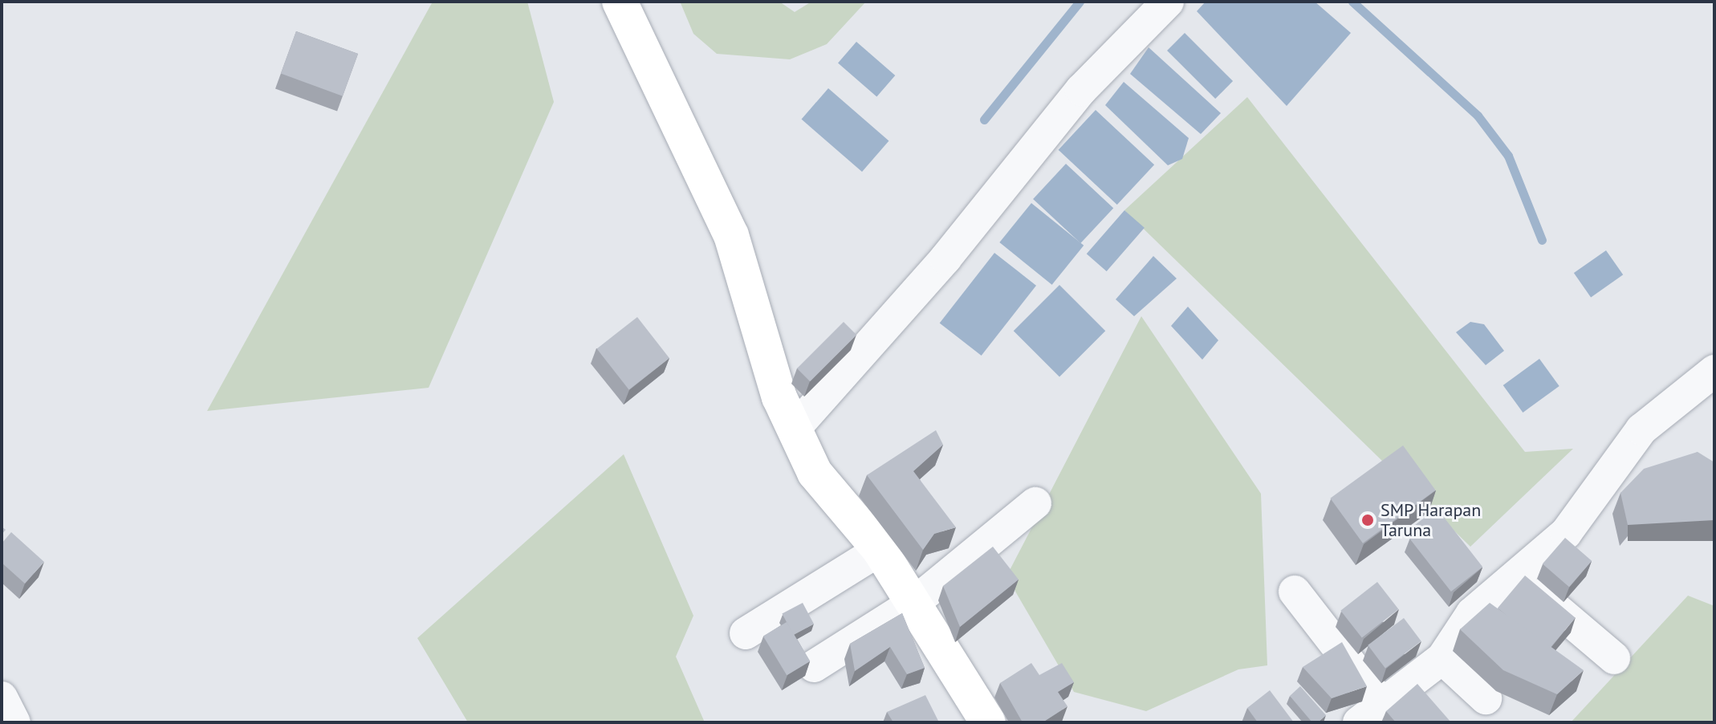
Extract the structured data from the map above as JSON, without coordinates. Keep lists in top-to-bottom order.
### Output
{
  "places": ["SMP Harapan Taruna"]
}
